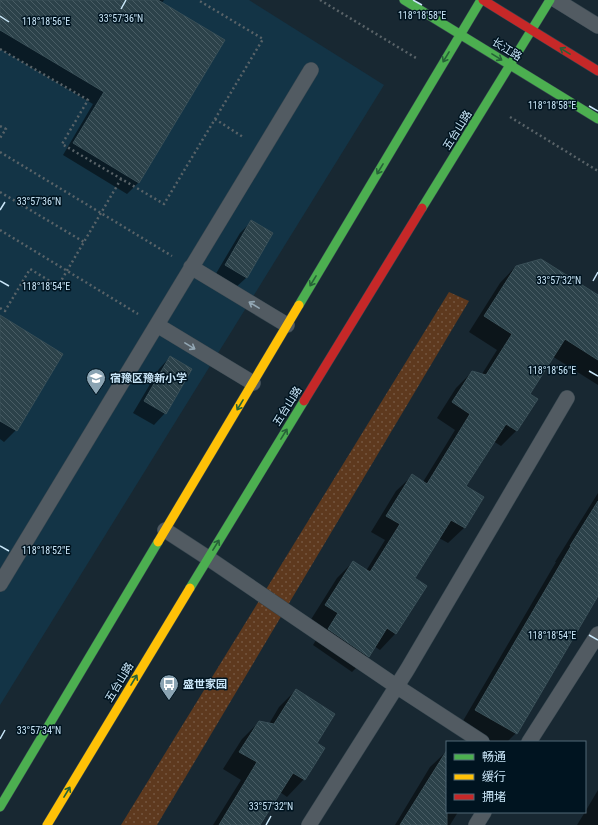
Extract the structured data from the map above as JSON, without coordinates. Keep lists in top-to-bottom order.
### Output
{
  "streets": {
    "main road": ["长江路", "五台山路"]
  },
  "crossings": [
    ["长江路", "五台山路"]
  ],
  "places": {
    "school or university": ["宿豫区豫新小学"],
    "bus stop": ["盛世家园"]
  },
  "legend": ["畅通", "缓行", "拥堵"],
  "coordinates": [
    "118°18'58\"E",
    "33°57'36\"N",
    "118°18'56\"E",
    "33°57'32\"N",
    "118°18'54\"E",
    "118°18'52\"E",
    "33°57'34\"N"
  ]
}
